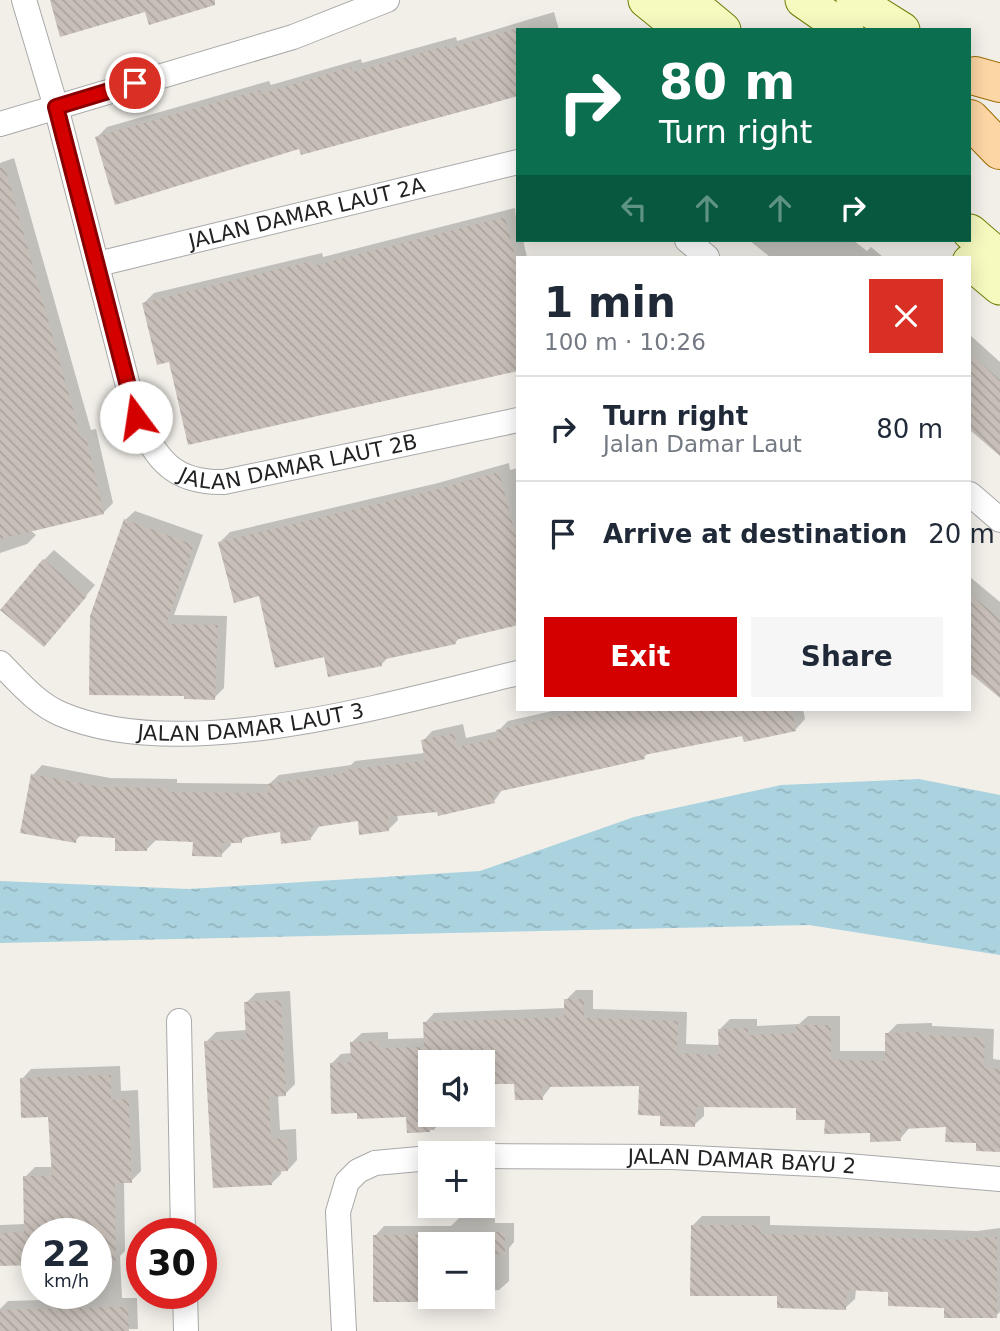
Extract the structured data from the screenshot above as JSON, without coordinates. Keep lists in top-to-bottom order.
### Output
{
  "streets": {
    "street": [
      "JALAN DAMAR LAUT 2A",
      "JALAN DAMAR LAUT 2B",
      "JALAN DAMAR LAUT 3",
      "JALAN DAMAR BAYU 2"
    ]
  },
  "crossings": [
    ["JALAN DAMAR LAUT 2A", "JALAN DAMAR LAUT 2B"]
  ],
  "page": {
    "turn": ["80 m", "Turn right"],
    "heading": ["1 min", "100 m · 10:26"],
    "list": [
      {
        "name": "Turn right",
        "note": "Jalan Damar Laut",
        "value": "80 m"
      },
      {
        "name": "Arrive at destination",
        "value": "20 m"
      }
    ],
    "buttons": ["Exit", "Share"],
    "map_buttons": ["+", "−"],
    "speed": "22 km/h",
    "limit": "30"
  }
}
